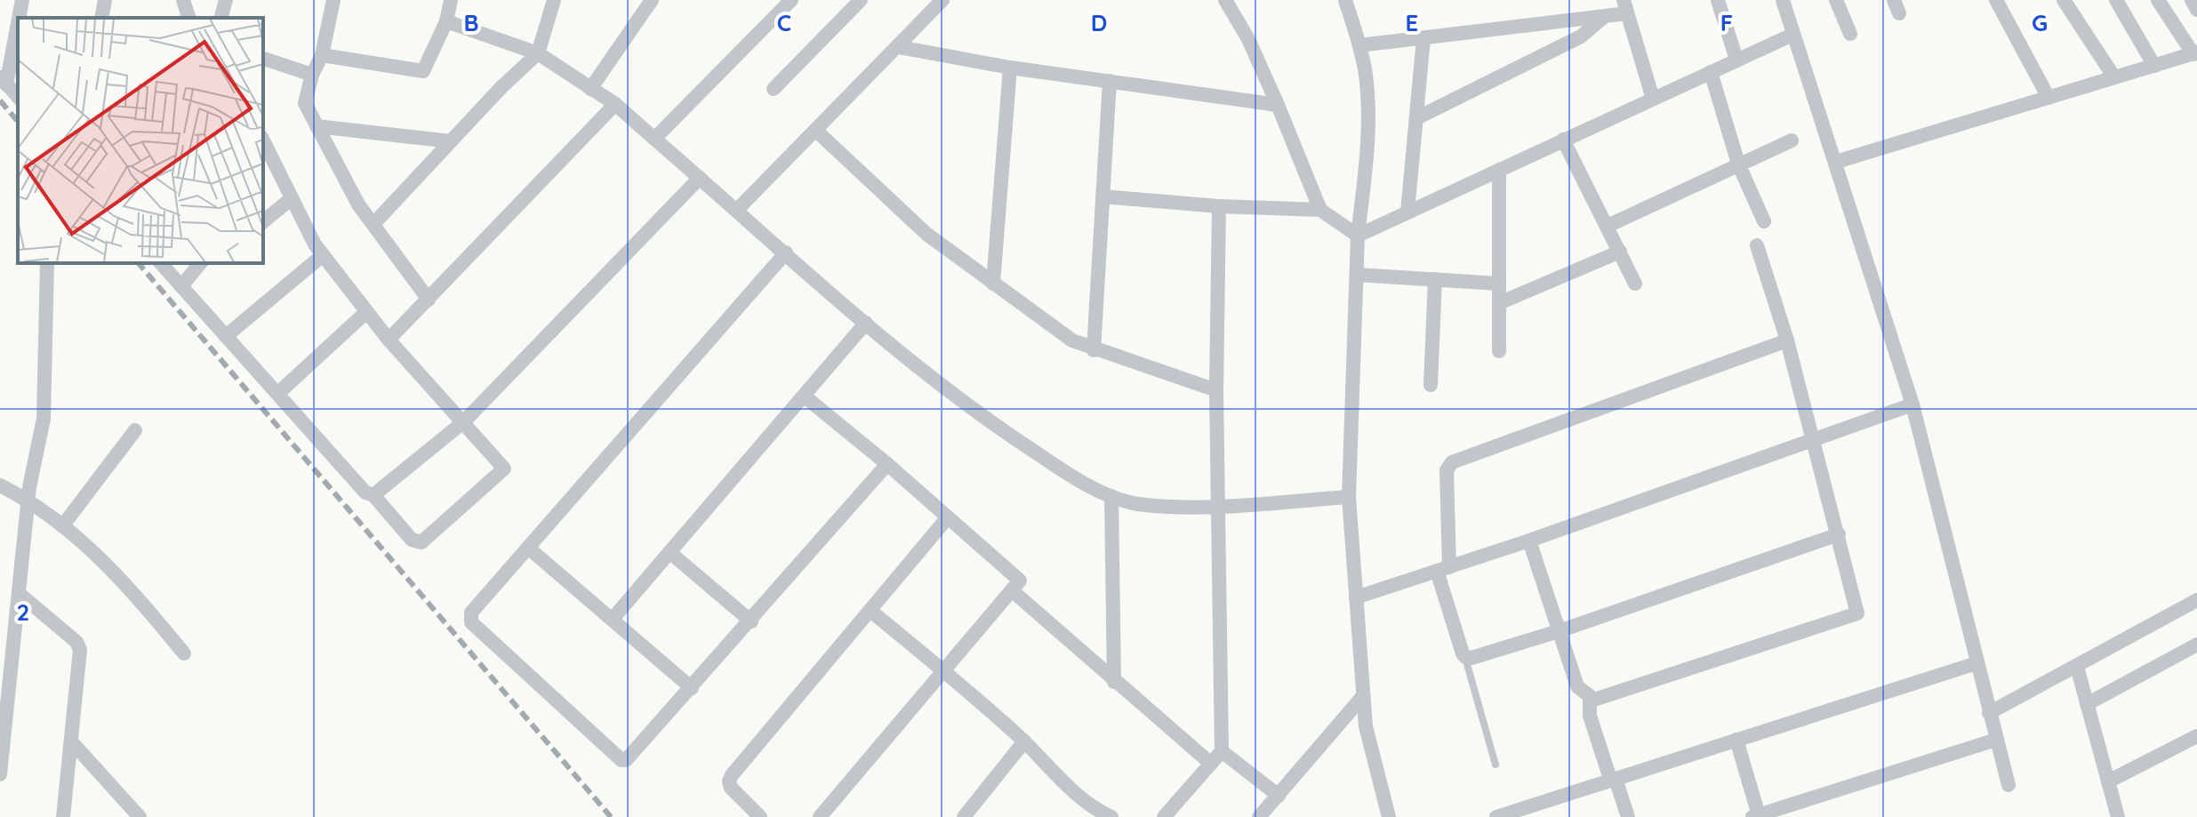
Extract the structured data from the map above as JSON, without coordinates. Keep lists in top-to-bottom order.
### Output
{
  "grid": {
    "columns": [
      "B",
      "C",
      "D",
      "E",
      "F",
      "G"
    ],
    "rows": ["2"]
  }
}
